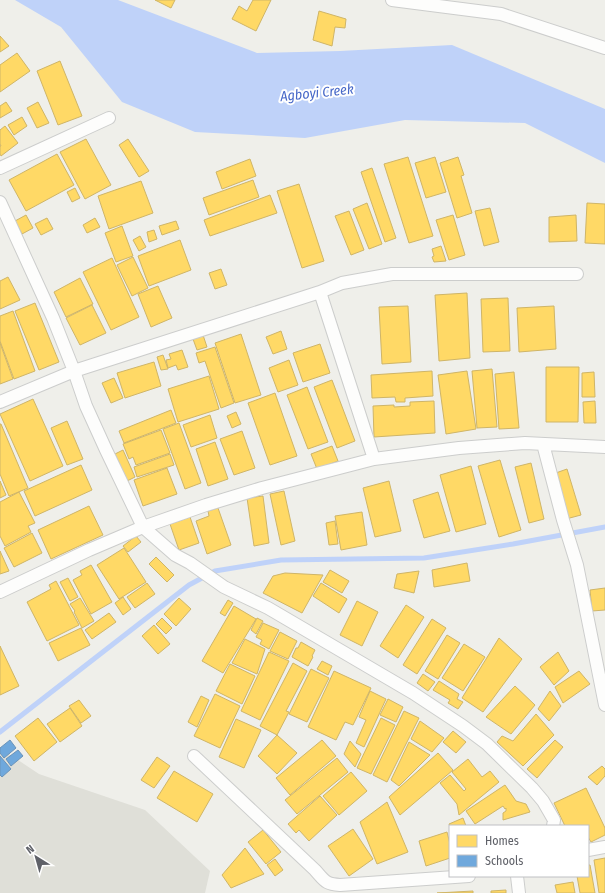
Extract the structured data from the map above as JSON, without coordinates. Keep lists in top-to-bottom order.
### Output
{
  "water": ["Agboyi Creek"],
  "legend": ["Homes", "Schools"],
  "north": "top left"
}
